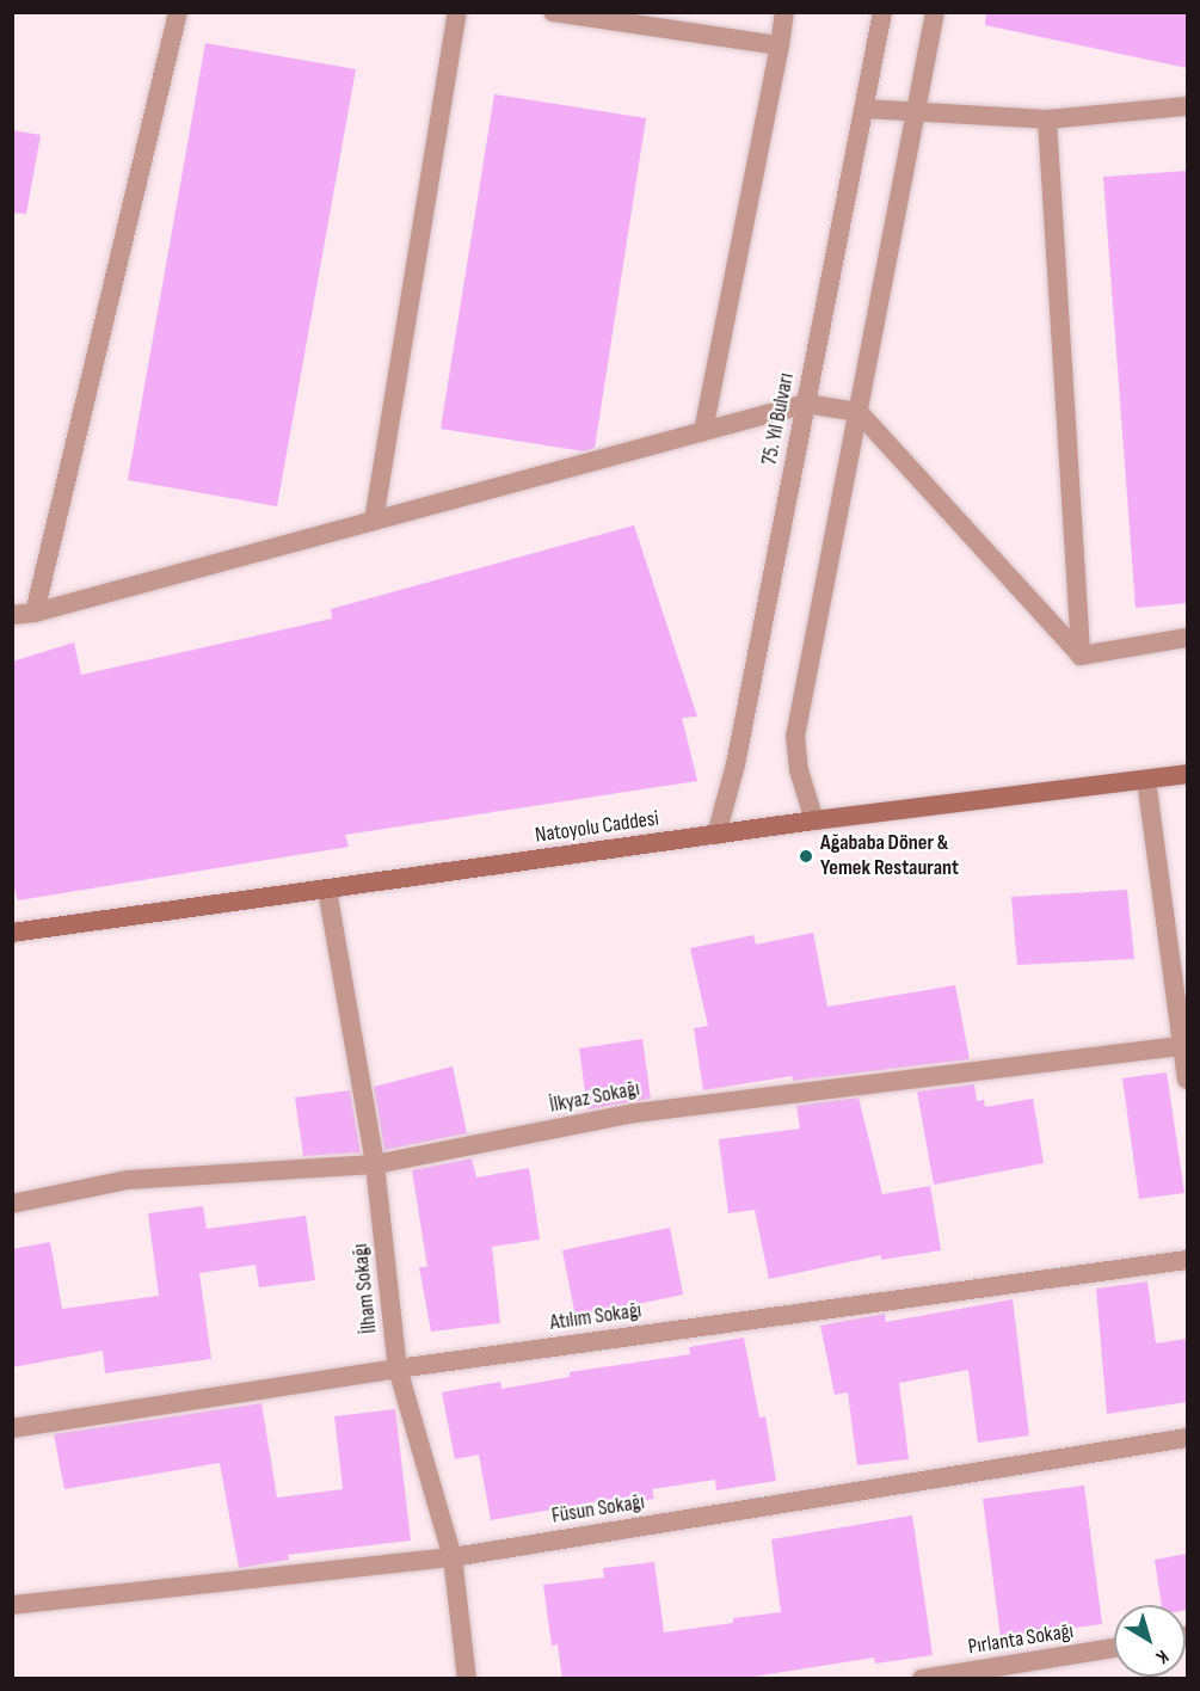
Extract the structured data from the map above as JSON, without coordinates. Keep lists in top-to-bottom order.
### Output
{
  "streets": {
    "main road": ["Natoyolu Caddesi"],
    "street": [
      "75. Yıl Bulvarı",
      "İlkyaz Sokağı",
      "İlham Sokağı",
      "Atılım Sokağı",
      "Füsun Sokağı",
      "Pırlanta Sokağı"
    ]
  },
  "crossings": [
    ["75. Yıl Bulvarı", "Natoyolu Caddesi"],
    ["Natoyolu Caddesi", "İlham Sokağı"],
    ["İlkyaz Sokağı", "İlham Sokağı"],
    ["İlham Sokağı", "Atılım Sokağı"],
    ["İlham Sokağı", "Füsun Sokağı"]
  ],
  "places": ["Ağababa Döner & Yemek Restaurant"],
  "north": "bottom right"
}
